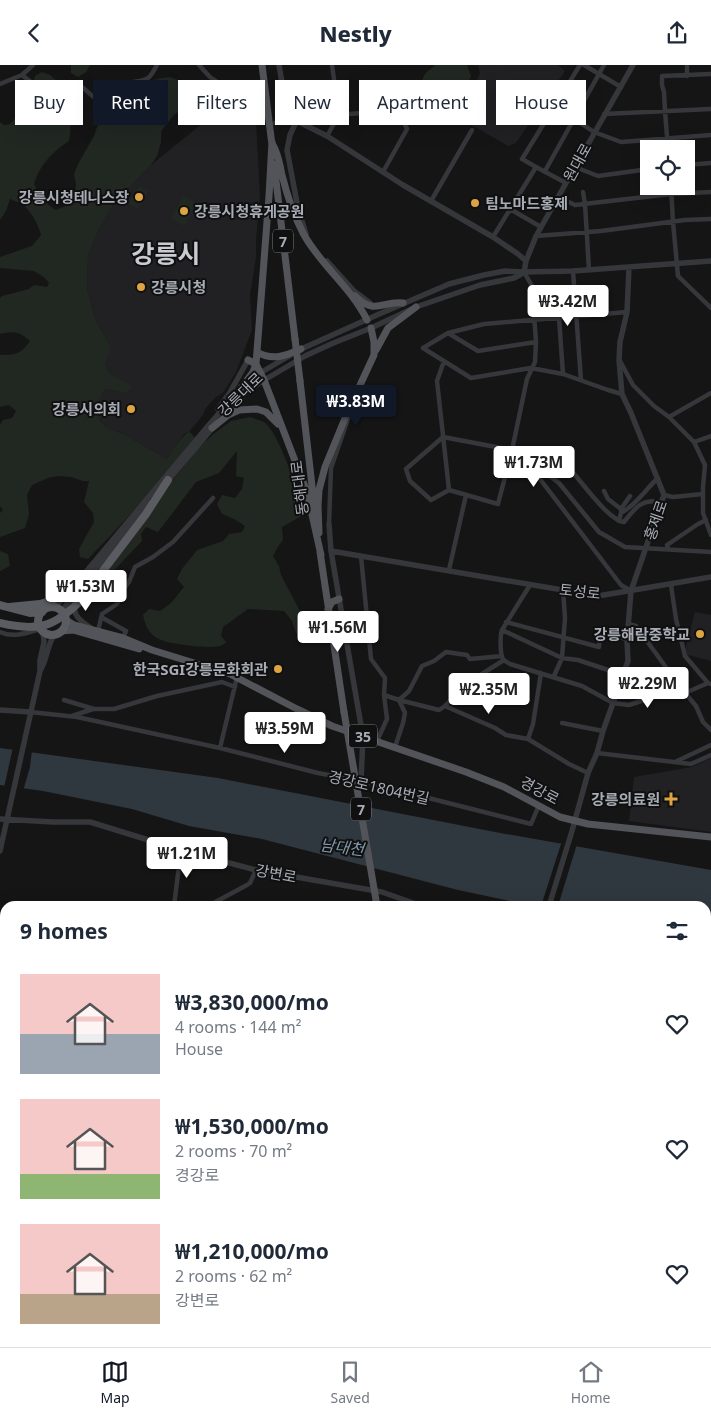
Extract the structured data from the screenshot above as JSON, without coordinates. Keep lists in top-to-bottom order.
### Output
{
  "streets": {
    "main road": [
      "7",
      "동해대로",
      "35",
      "경강로"
    ],
    "street": [
      "원대로",
      "강릉대로",
      "홍제로",
      "토성로",
      "경강로1804번길",
      "강변로"
    ]
  },
  "crossings": [
    ["원대로", "강릉대로"],
    ["강릉대로", "홍제로"],
    ["강릉대로", "경강로"],
    ["홍제로", "토성로"],
    ["홍제로", "경강로"],
    ["경강로1804번길", "경강로"]
  ],
  "districts": ["강릉시"],
  "water": ["남대천"],
  "places": {
    "other": [
      "강릉시청테니스장",
      "팀노마드홍제",
      "강릉시청휴게공원",
      "강릉시청",
      "강릉시의회",
      "강릉해람중학교",
      "한국SGI강릉문화회관"
    ],
    "health": ["강릉의료원"]
  },
  "page": {
    "header": "Nestly",
    "chip": [
      "Buy",
      "Rent",
      "Filters",
      "New",
      "Apartment",
      "House"
    ],
    "price": [
      "₩3.42M",
      "₩3.83M",
      "₩1.73M",
      "₩1.53M",
      "₩1.56M",
      "₩2.29M",
      "₩2.35M",
      "₩3.59M",
      "₩1.21M"
    ],
    "heading": "9 homes",
    "list": [
      {
        "name": "₩3,830,000/mo",
        "note": "4 rooms · 144 m² · House"
      },
      {
        "name": "₩1,530,000/mo",
        "note": "2 rooms · 70 m² · 경강로"
      },
      {
        "name": "₩1,210,000/mo",
        "note": "2 rooms · 62 m² · 강변로"
      }
    ],
    "tabs": ["Map", "Saved", "Home"]
  }
}
